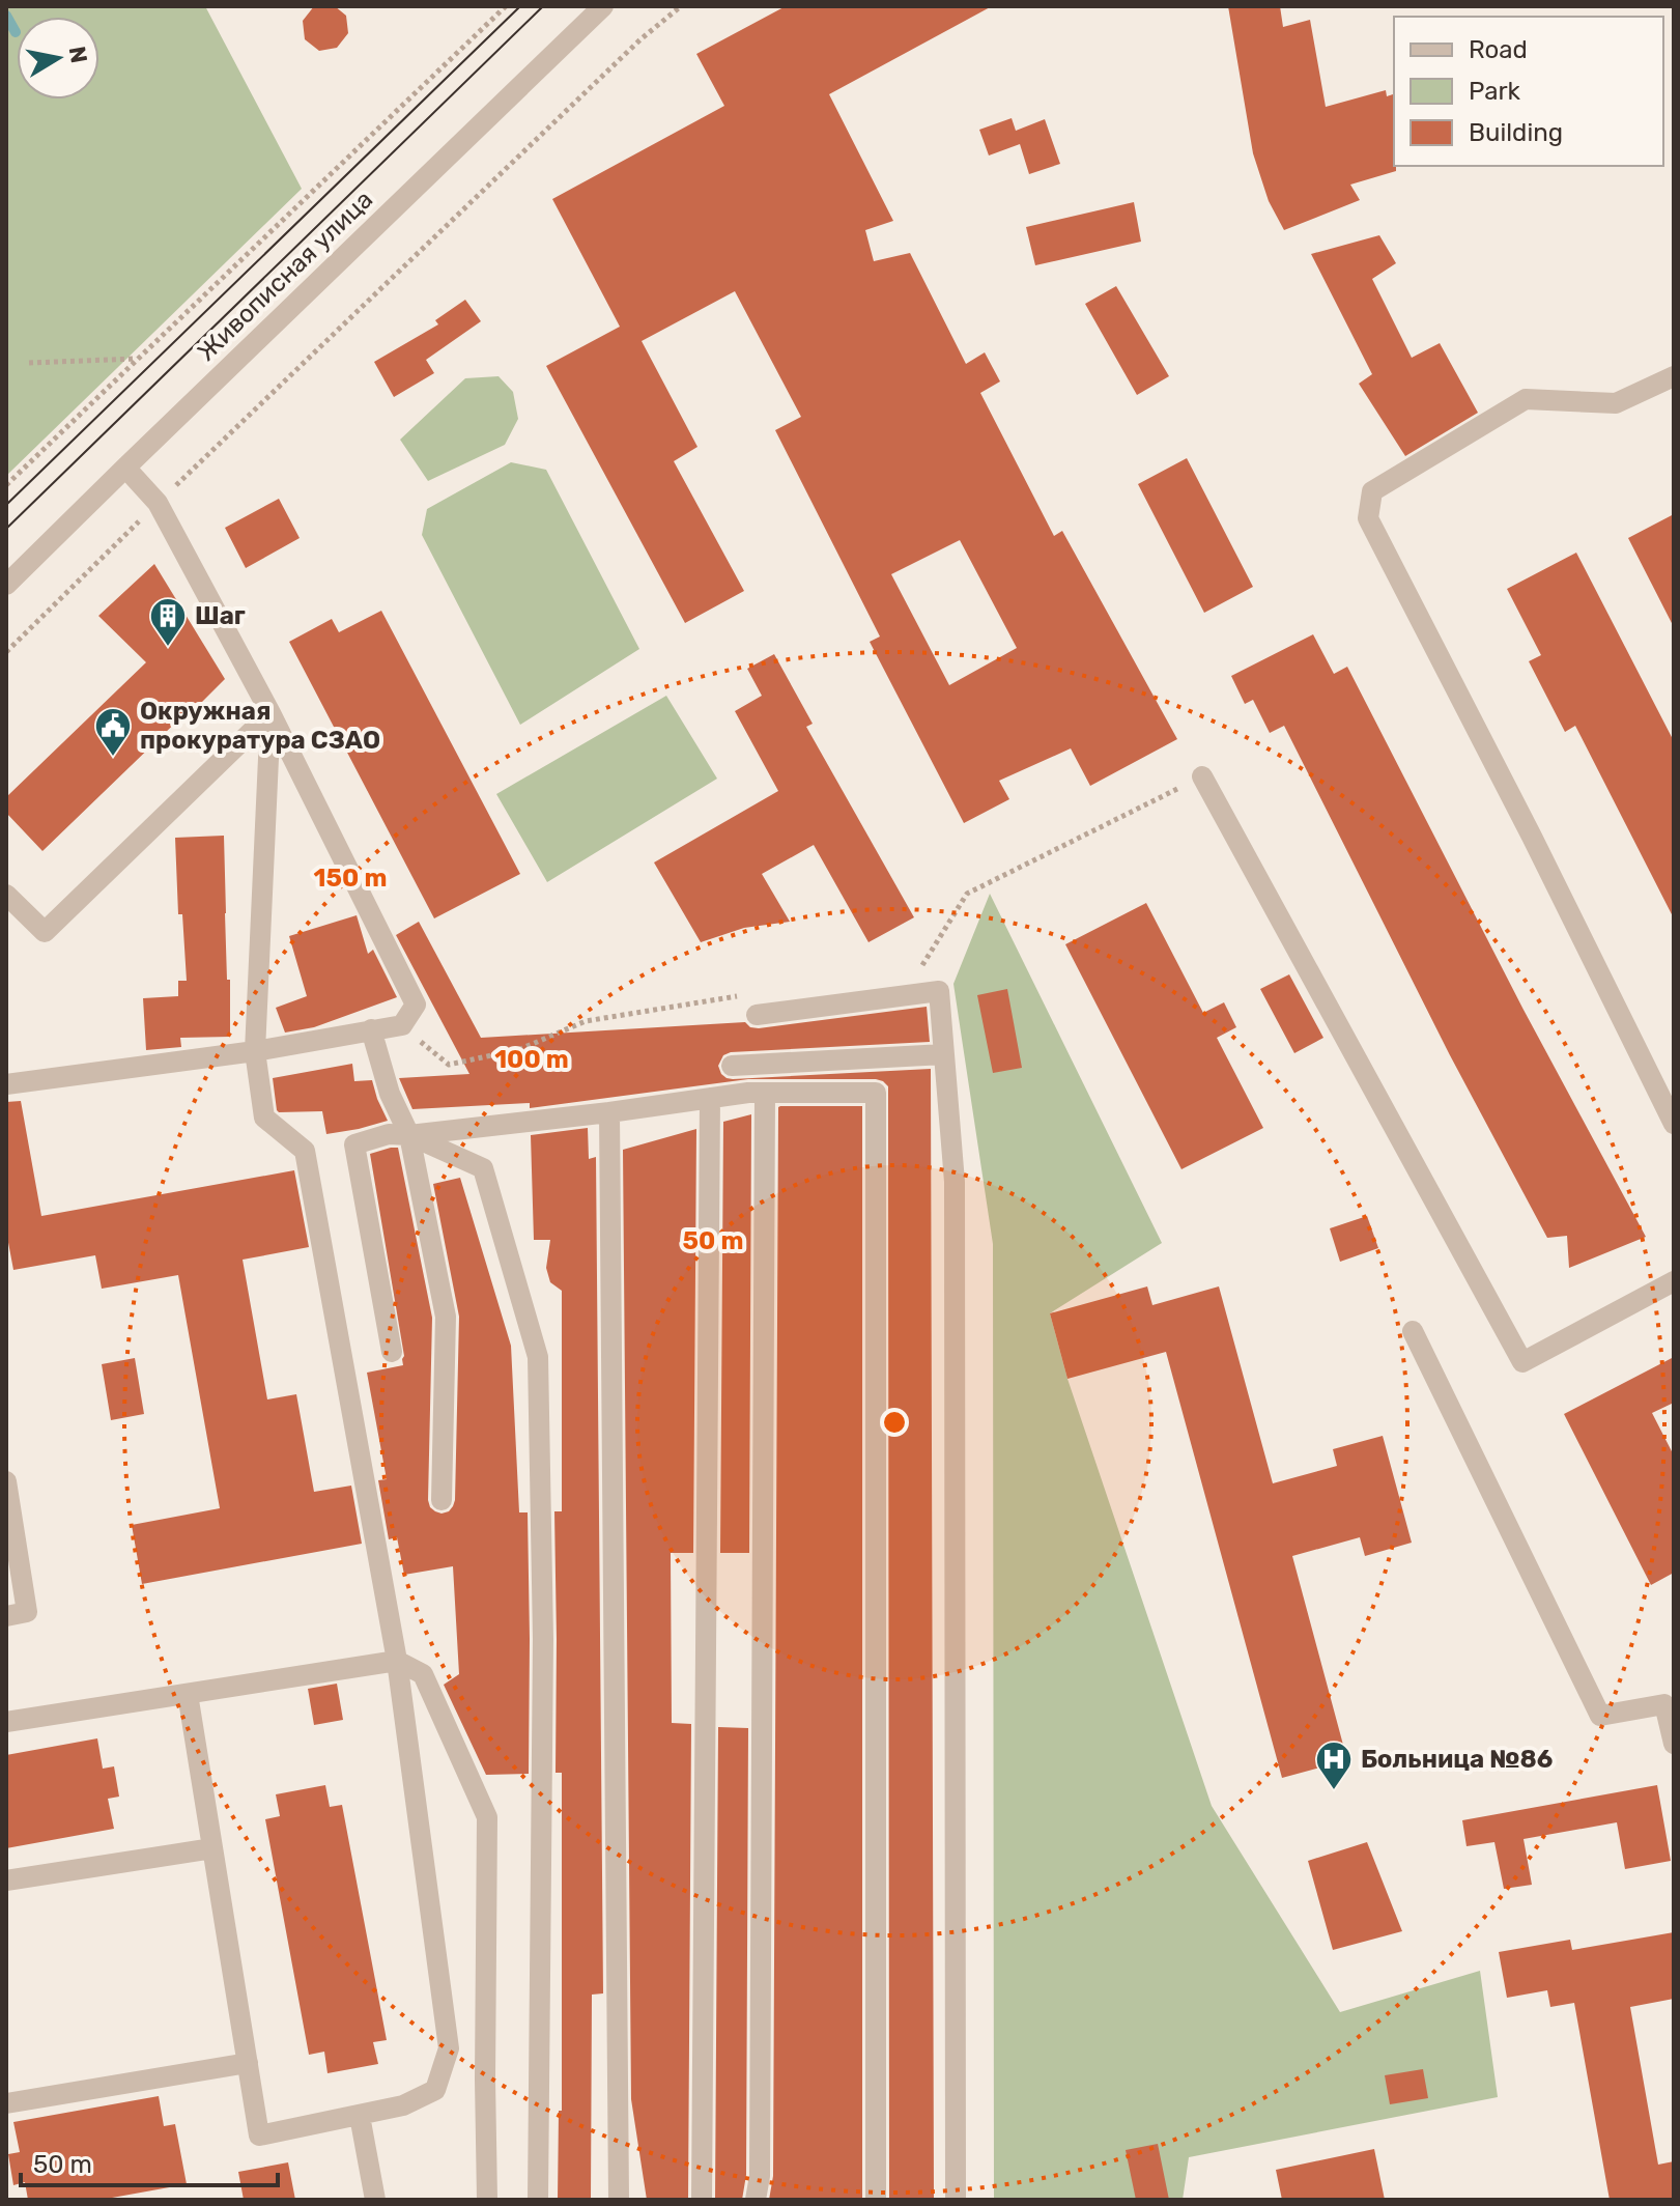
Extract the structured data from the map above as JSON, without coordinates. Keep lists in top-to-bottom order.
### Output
{
  "streets": {
    "street": ["Живописная улица"]
  },
  "places": {
    "building": ["Шаг"],
    "public building": ["Окружная прокуратура СЗАО"],
    "hospital": ["Больница №86"]
  },
  "legend": ["Road", "Park", "Building"],
  "scale_bar": "50 m",
  "north": "right",
  "rings": ["150 m", "100 m", "50 m"]
}
